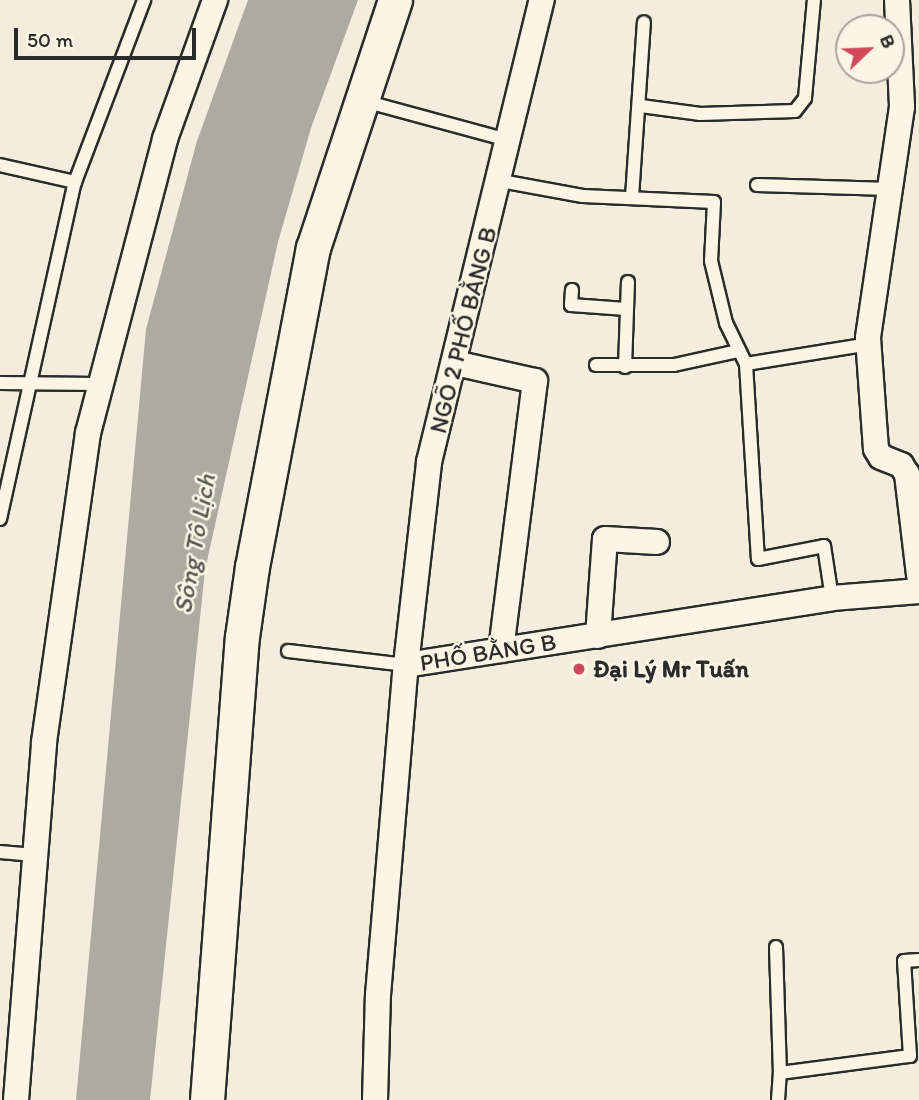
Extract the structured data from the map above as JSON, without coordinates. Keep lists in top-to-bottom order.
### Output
{
  "streets": {
    "street": ["NGÕ 2 PHỐ BẰNG B", "PHỐ BẰNG B"]
  },
  "crossings": [
    ["NGÕ 2 PHỐ BẰNG B", "PHỐ BẰNG B"]
  ],
  "water": ["Sông Tô Lịch"],
  "places": ["Đại Lý Mr Tuấn"],
  "scale_bar": "50 m",
  "north": "top right"
}
